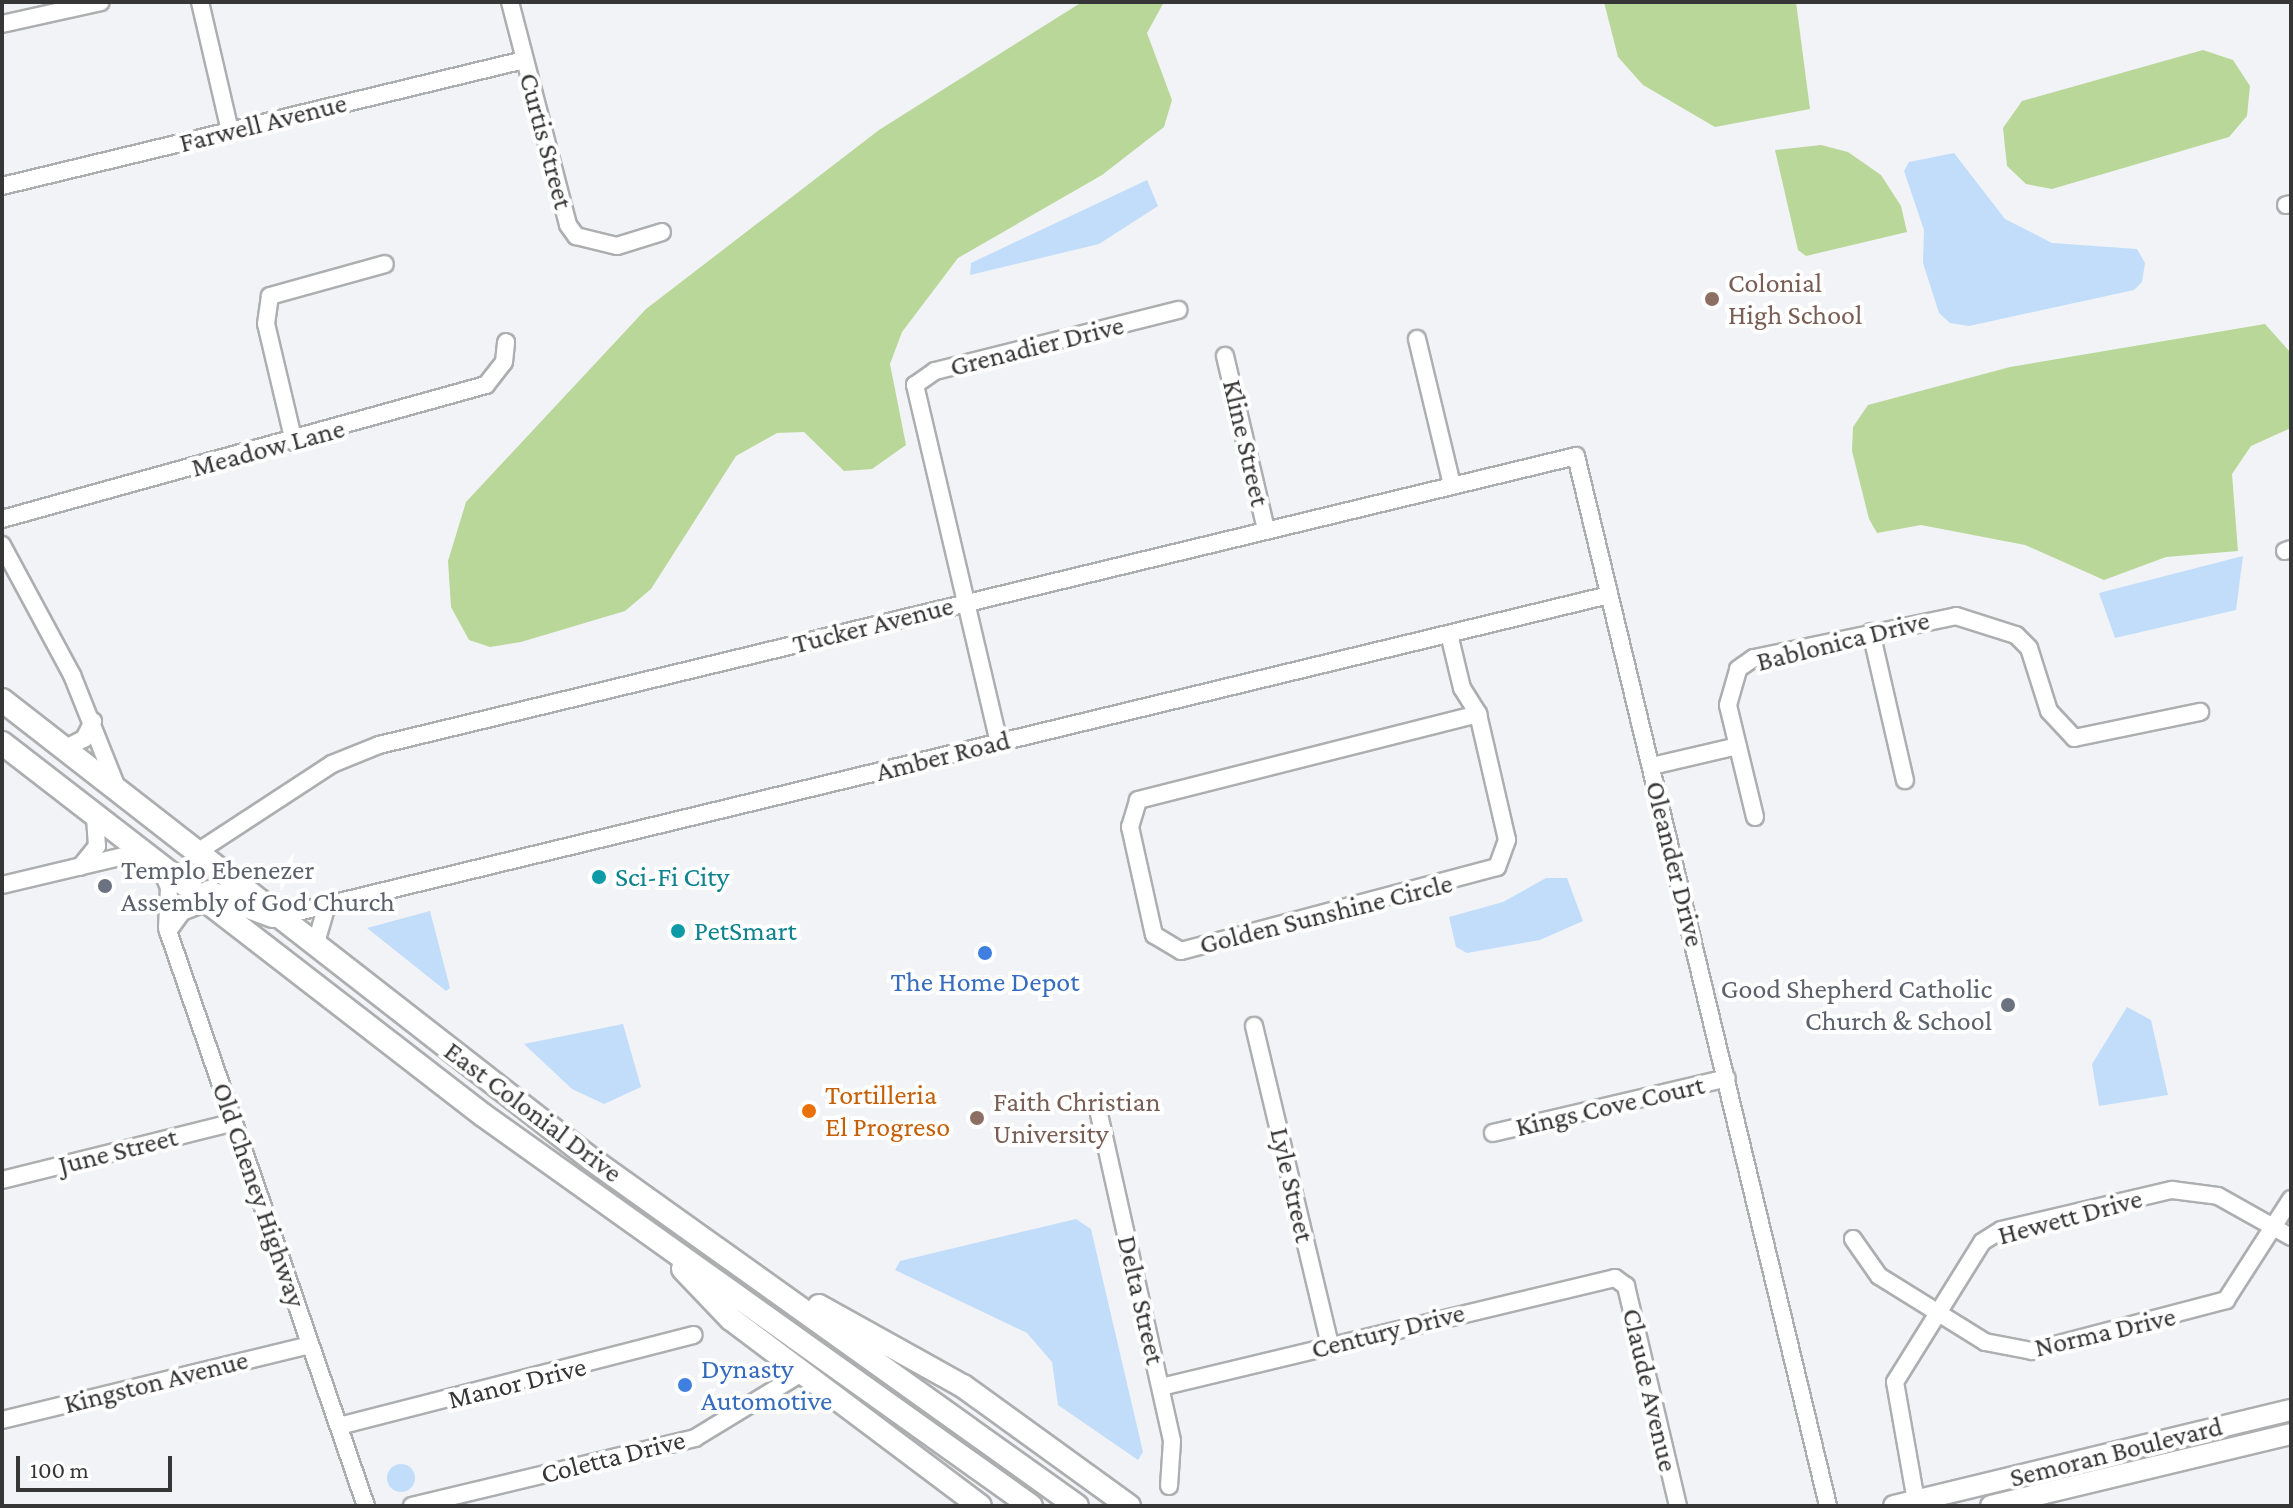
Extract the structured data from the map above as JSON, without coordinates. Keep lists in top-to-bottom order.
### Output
{
  "streets": {
    "highway": ["East Colonial Drive"],
    "main road": ["Semoran Boulevard"],
    "street": [
      "Farwell Avenue",
      "Curtis Street",
      "Grenadier Drive",
      "Kline Street",
      "Meadow Lane",
      "Tucker Avenue",
      "Bablonica Drive",
      "Amber Road",
      "Oleander Drive",
      "Golden Sunshine Circle",
      "Kings Cove Court",
      "June Street",
      "Lyle Street",
      "Old Cheney Highway",
      "Hewett Drive",
      "Delta Street",
      "Century Drive",
      "Norma Drive",
      "Kingston Avenue",
      "Manor Drive",
      "Claude Avenue",
      "Coletta Drive"
    ]
  },
  "crossings": [
    ["Farwell Avenue", "Curtis Street"],
    ["Grenadier Drive", "Tucker Avenue"],
    ["Kline Street", "Tucker Avenue"],
    ["Tucker Avenue", "Oleander Drive"],
    ["Tucker Avenue", "East Colonial Drive"],
    ["Amber Road", "Oleander Drive"],
    ["Amber Road", "Golden Sunshine Circle"],
    ["Amber Road", "East Colonial Drive"],
    ["Oleander Drive", "Kings Cove Court"],
    ["June Street", "Old Cheney Highway"],
    ["Lyle Street", "Century Drive"],
    ["Old Cheney Highway", "Kingston Avenue"],
    ["Old Cheney Highway", "Manor Drive"],
    ["Hewett Drive", "Norma Drive"],
    ["Hewett Drive", "Semoran Boulevard"],
    ["Delta Street", "Century Drive"],
    ["Century Drive", "Claude Avenue"]
  ],
  "places": [
    "Colonial High School",
    "Sci-Fi City",
    "Templo Ebenezer Assembly of God Church",
    "PetSmart",
    "The Home Depot",
    "Good Shepherd Catholic Church & School",
    "Tortilleria El Progreso",
    "Faith Christian University",
    "Dynasty Automotive"
  ],
  "scale_bar": "100 m"
}
